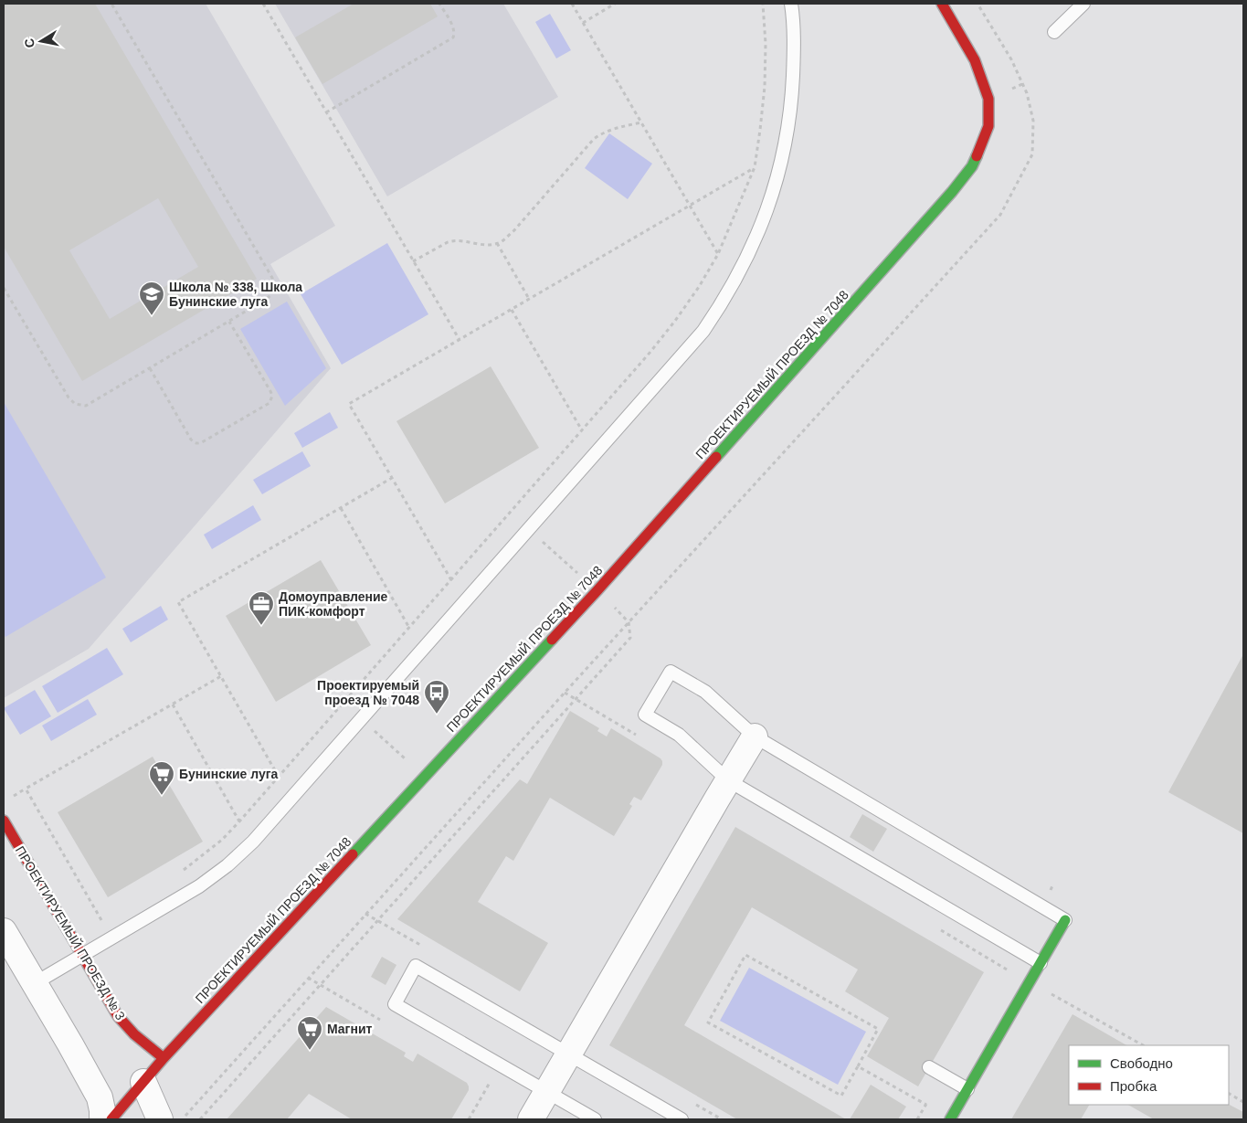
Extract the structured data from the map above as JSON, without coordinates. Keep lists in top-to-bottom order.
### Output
{
  "streets": {
    "main road": ["ПРОЕКТИРУЕМЫЙ ПРОЕЗД № 7048", "ПРОЕКТИРУЕМЫЙ ПРОЕЗД № 3"]
  },
  "crossings": [
    ["ПРОЕКТИРУЕМЫЙ ПРОЕЗД № 7048", "ПРОЕКТИРУЕМЫЙ ПРОЕЗД № 3"]
  ],
  "places": {
    "school or university": ["Школа № 338, Школа Бунинские луга"],
    "office": ["Домоуправление ПИК-комфорт"],
    "bus stop": ["Проектируемый проезд № 7048"],
    "supermarket": ["Бунинские луга", "Магнит"]
  },
  "legend": ["Свободно", "Пробка"],
  "north": "left"
}
